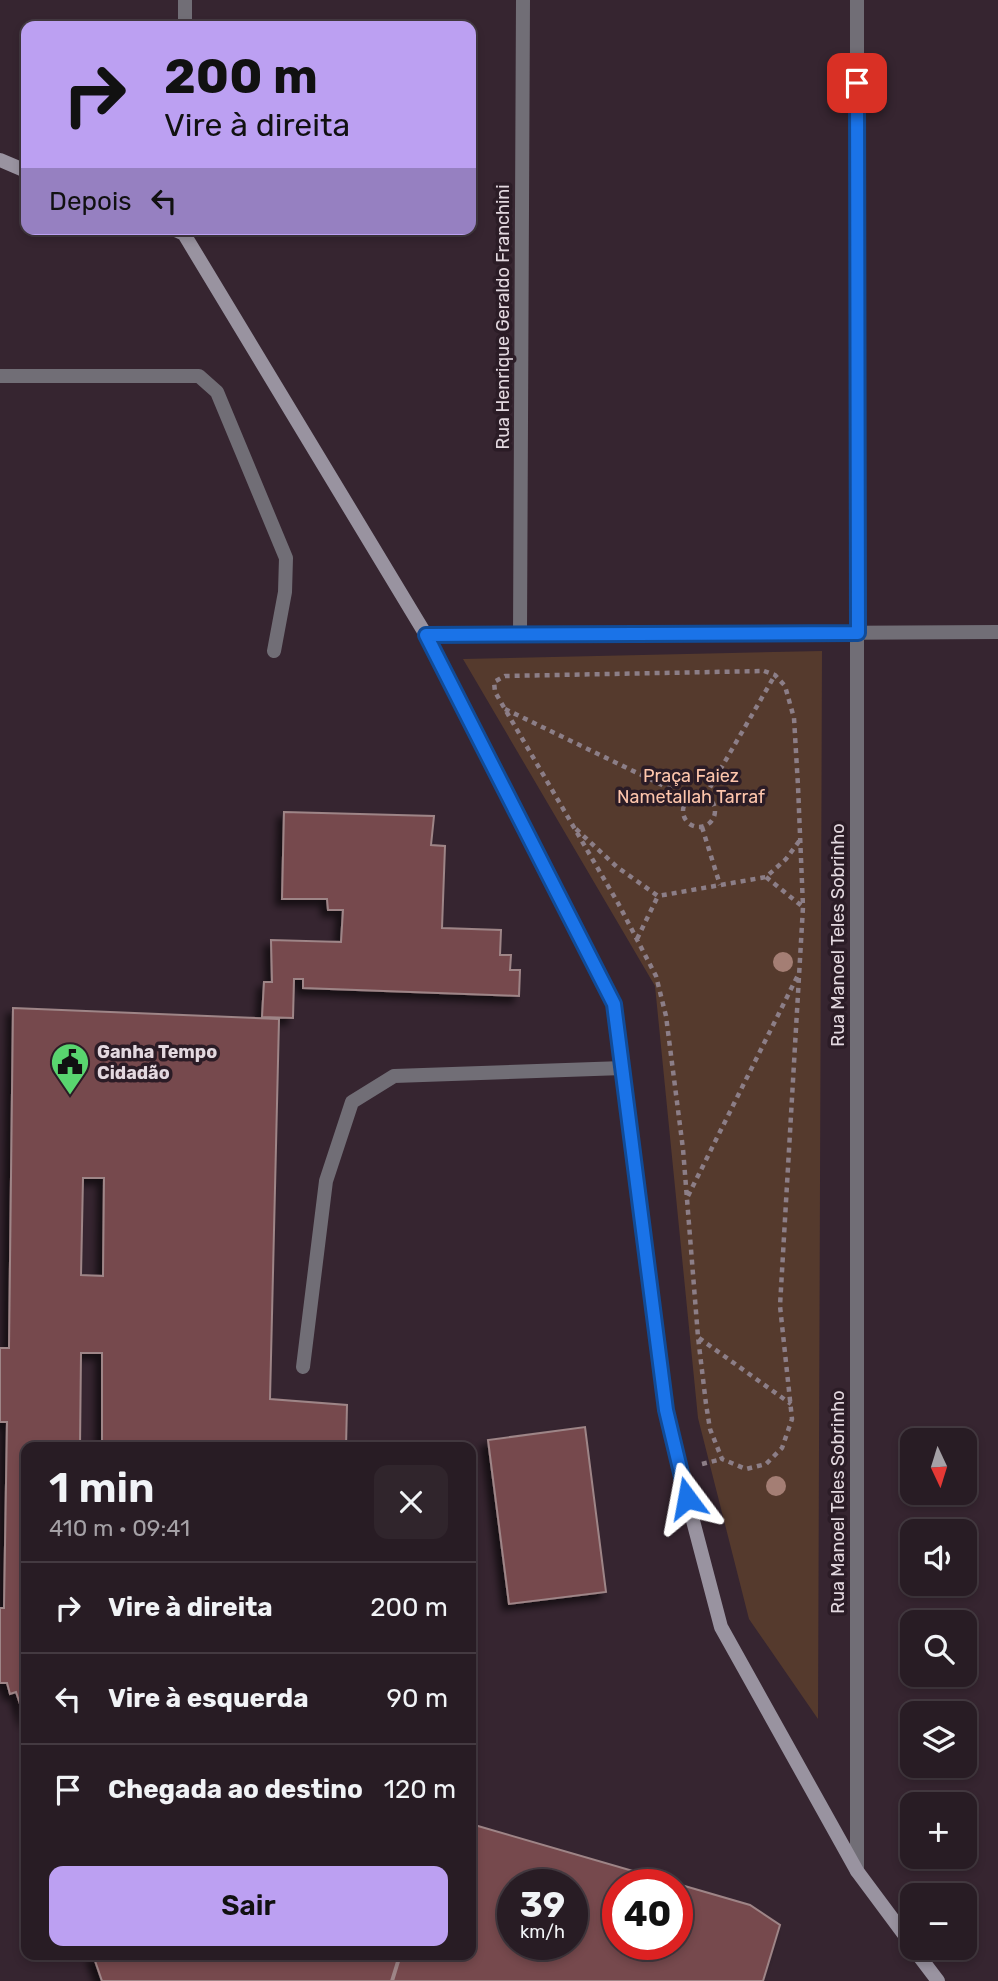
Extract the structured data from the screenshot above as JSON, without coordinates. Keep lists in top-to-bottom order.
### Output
{
  "streets": {
    "street": ["Rua Henrique Geraldo Franchini", "Rua Manoel Teles Sobrinho"]
  },
  "parks": ["Praça Faiez Nametallah Tarraf"],
  "places": {
    "public building": ["Ganha Tempo Cidadão"]
  },
  "north": "bottom",
  "page": {
    "turn": ["200 m", "Vire à direita"],
    "then": "Depois",
    "map_buttons": ["+", "−"],
    "heading": ["1 min", "410 m · 09:41"],
    "list": [
      {
        "name": "Vire à direita",
        "value": "200 m"
      },
      {
        "name": "Vire à esquerda",
        "value": "90 m"
      },
      {
        "name": "Chegada ao destino",
        "value": "120 m"
      }
    ],
    "buttons": "Sair",
    "speed": "39 km/h",
    "limit": "40"
  }
}
